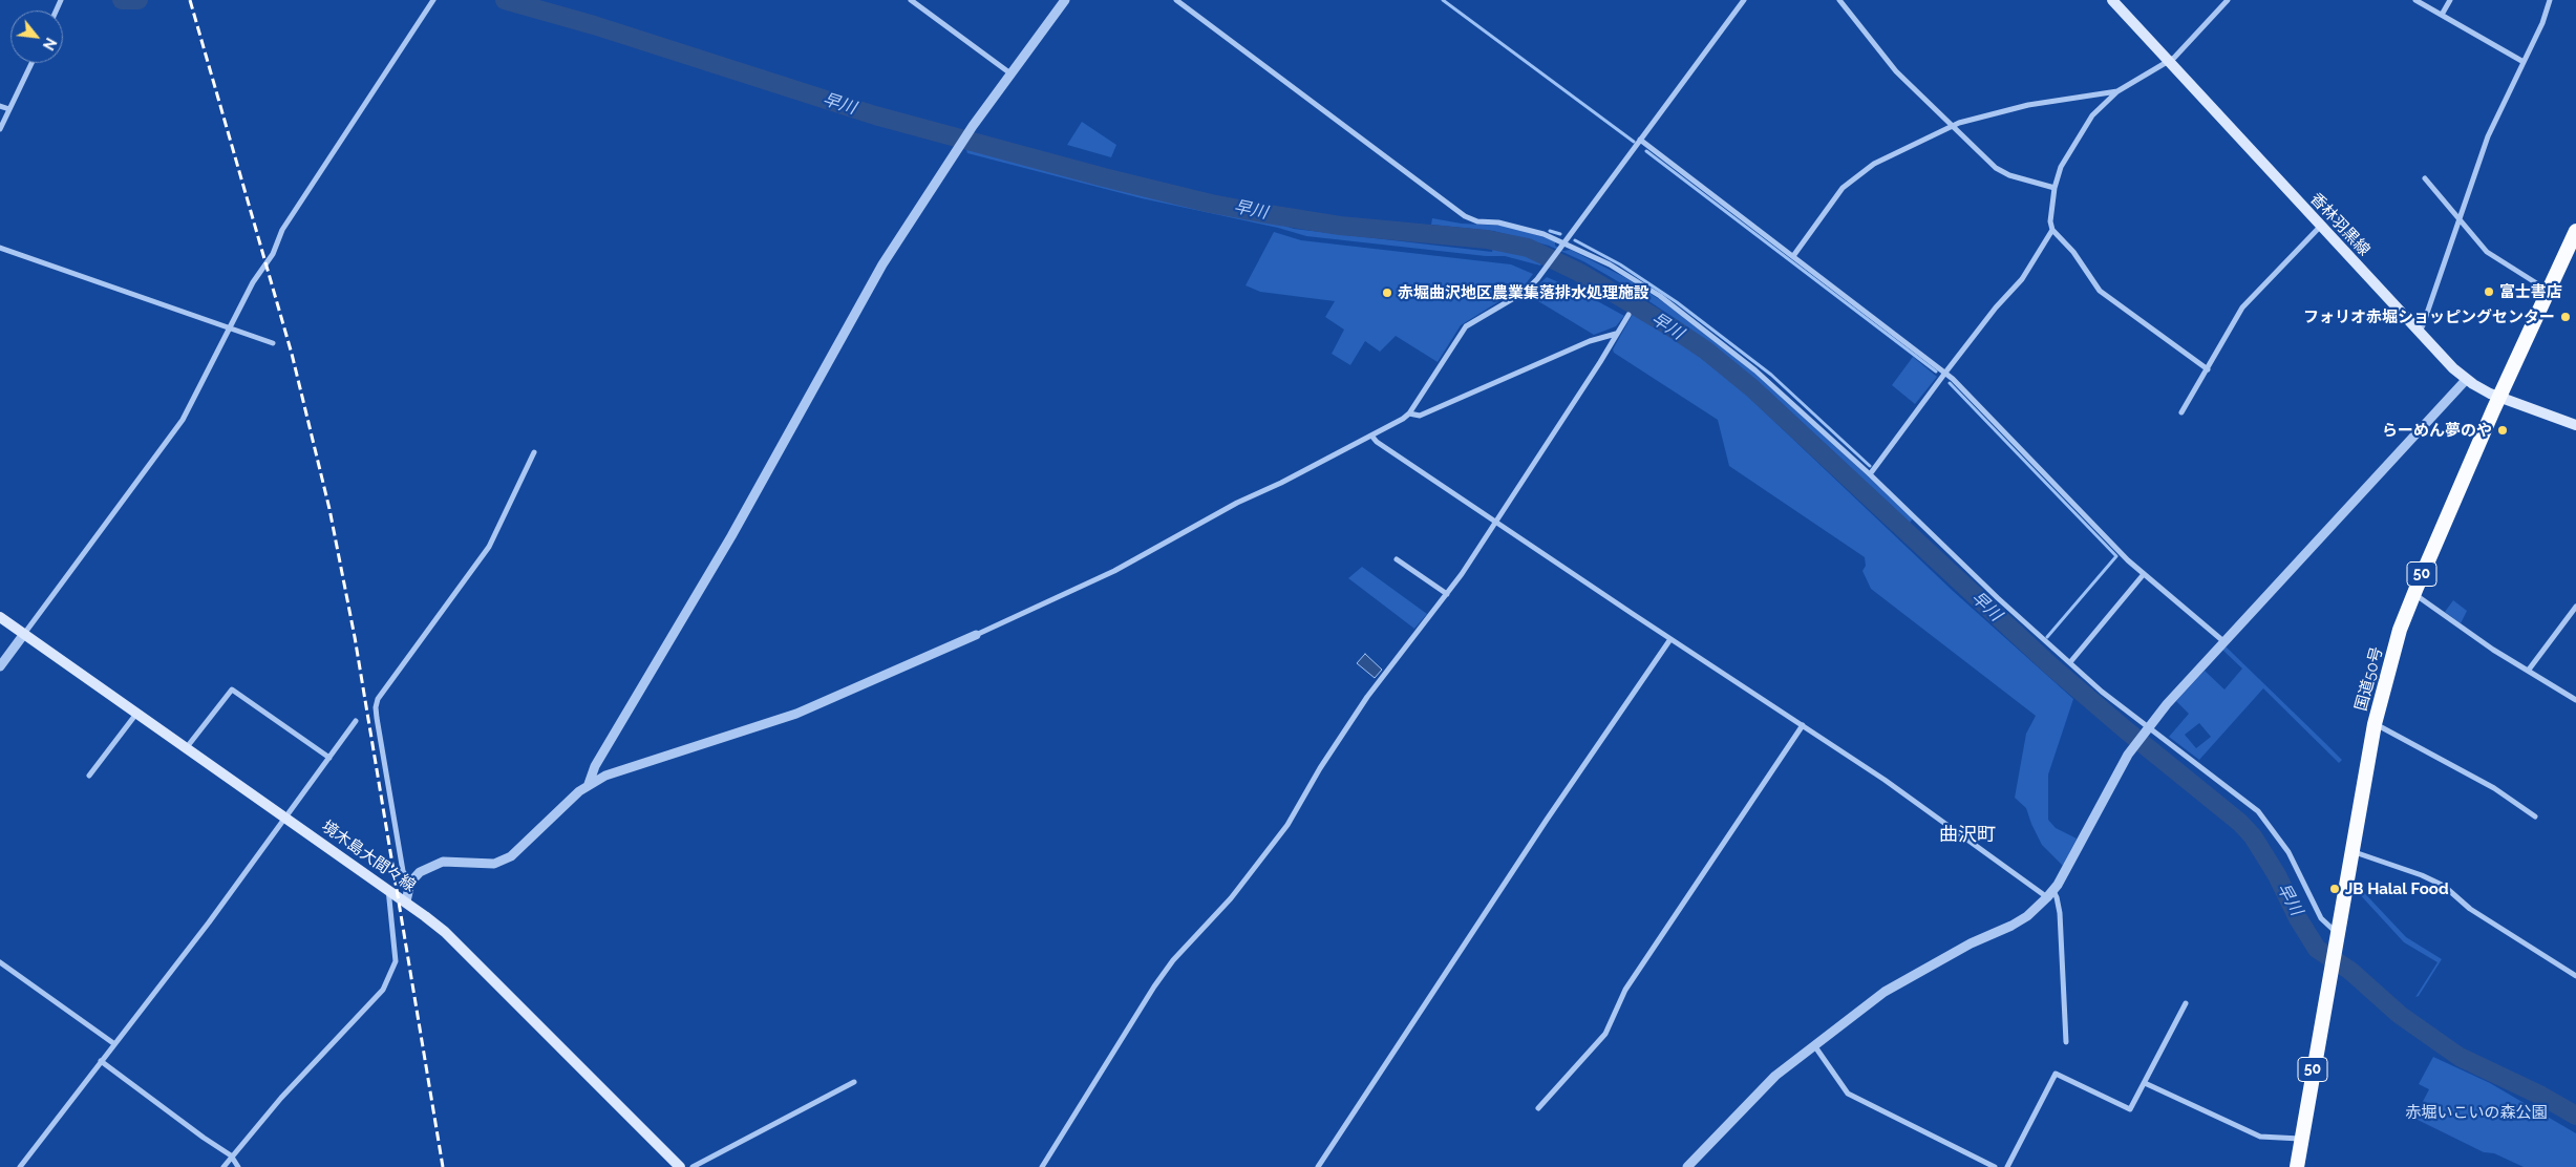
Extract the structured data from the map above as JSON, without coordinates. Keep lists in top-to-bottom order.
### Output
{
  "streets": {
    "highway": ["50", "国道50号"],
    "main road": ["香林羽黒線", "境木島大間々線"]
  },
  "crossings": [
    ["香林羽黒線", "国道50号"]
  ],
  "districts": ["曲沢町"],
  "water": ["早川"],
  "parks": ["赤堀いこいの森公園"],
  "places": [
    "富士書店",
    "赤堀曲沢地区農業集落排水処理施設",
    "フォリオ赤堀ショッピングセンター",
    "らーめん夢のや",
    "JB Halal Food"
  ],
  "north": "bottom right"
}
